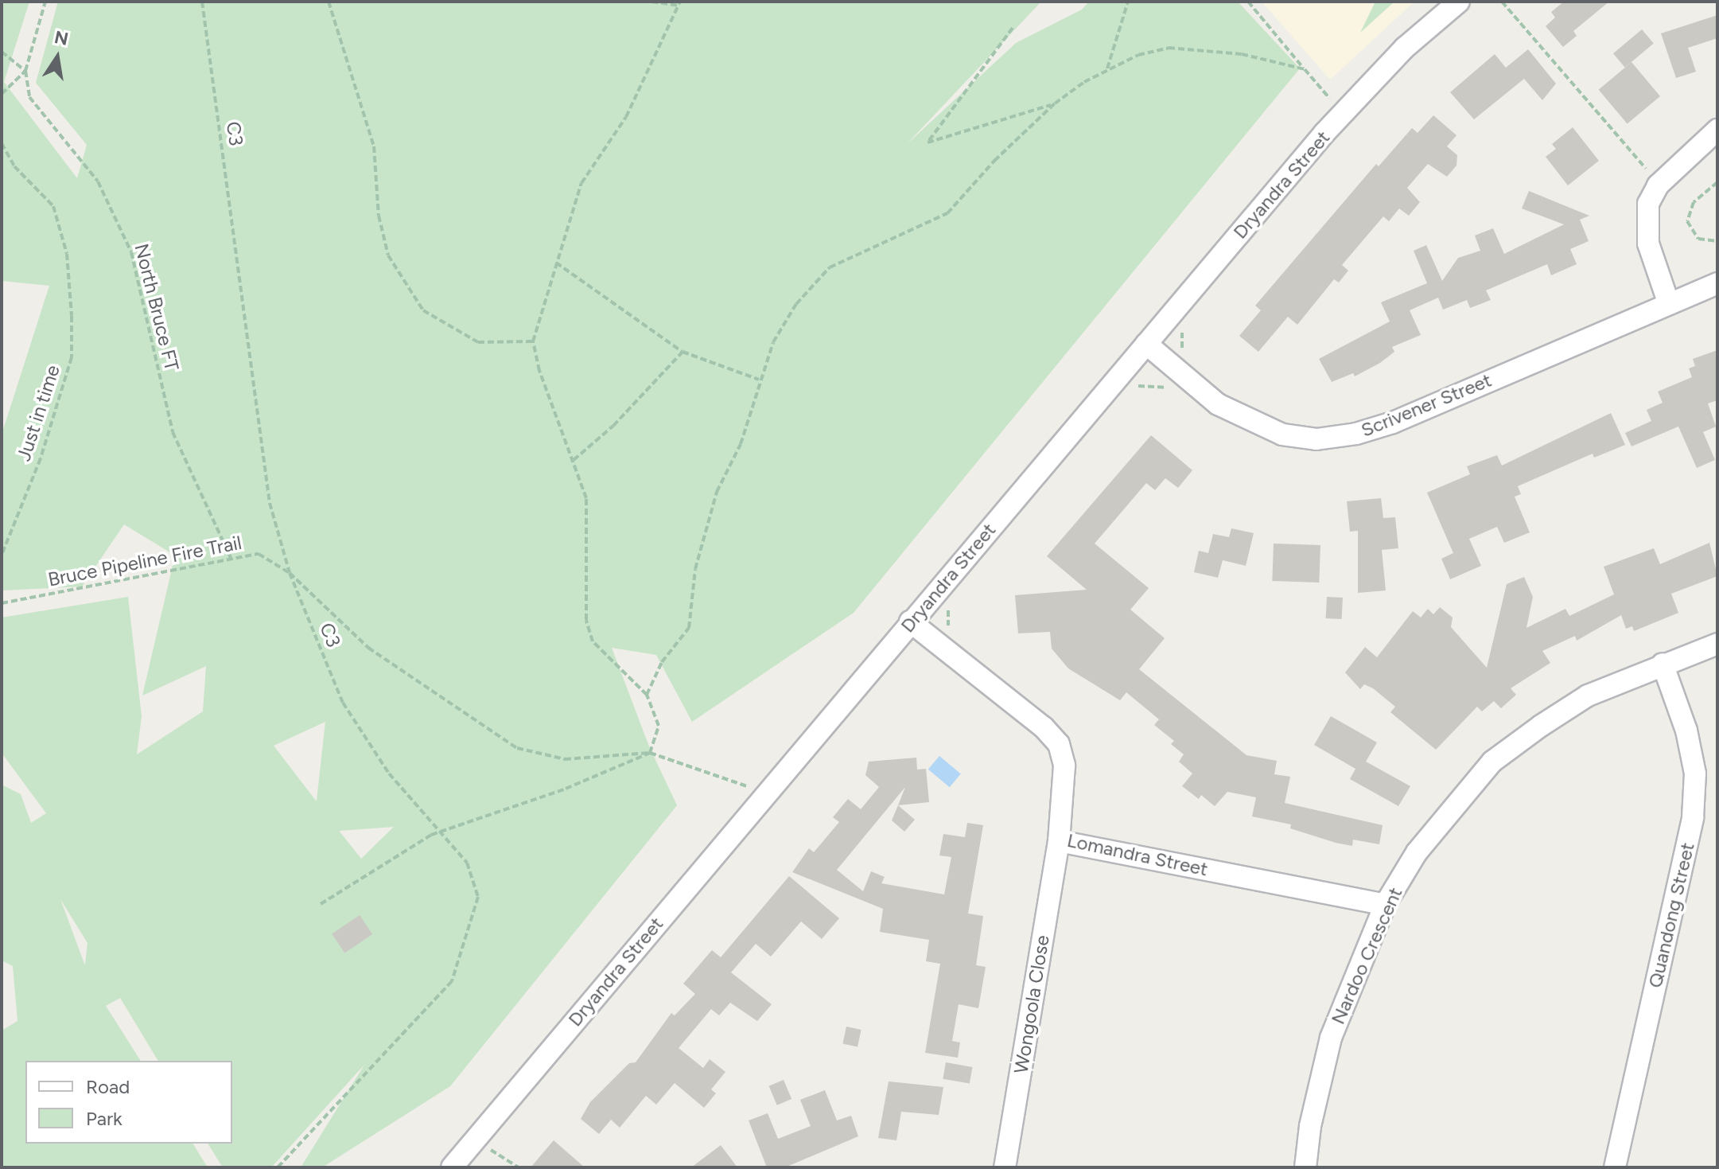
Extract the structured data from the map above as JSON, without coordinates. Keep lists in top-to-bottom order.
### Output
{
  "streets": {
    "street": [
      "Dryandra Street",
      "Scrivener Street",
      "Lomandra Street",
      "Quandong Street",
      "Nardoo Crescent",
      "Wongoola Close"
    ],
    "path": [
      "C3",
      "North Bruce FT",
      "Just in time",
      "Bruce Pipeline Fire Trail"
    ]
  },
  "crossings": [
    ["C3", "Bruce Pipeline Fire Trail"],
    ["Dryandra Street", "Scrivener Street"],
    ["Dryandra Street", "Lomandra Street"],
    ["North Bruce FT", "Bruce Pipeline Fire Trail"],
    ["Lomandra Street", "Nardoo Crescent"],
    ["Lomandra Street", "Wongoola Close"],
    ["Quandong Street", "Nardoo Crescent"]
  ],
  "legend": ["Road", "Park"],
  "north": "top"
}
